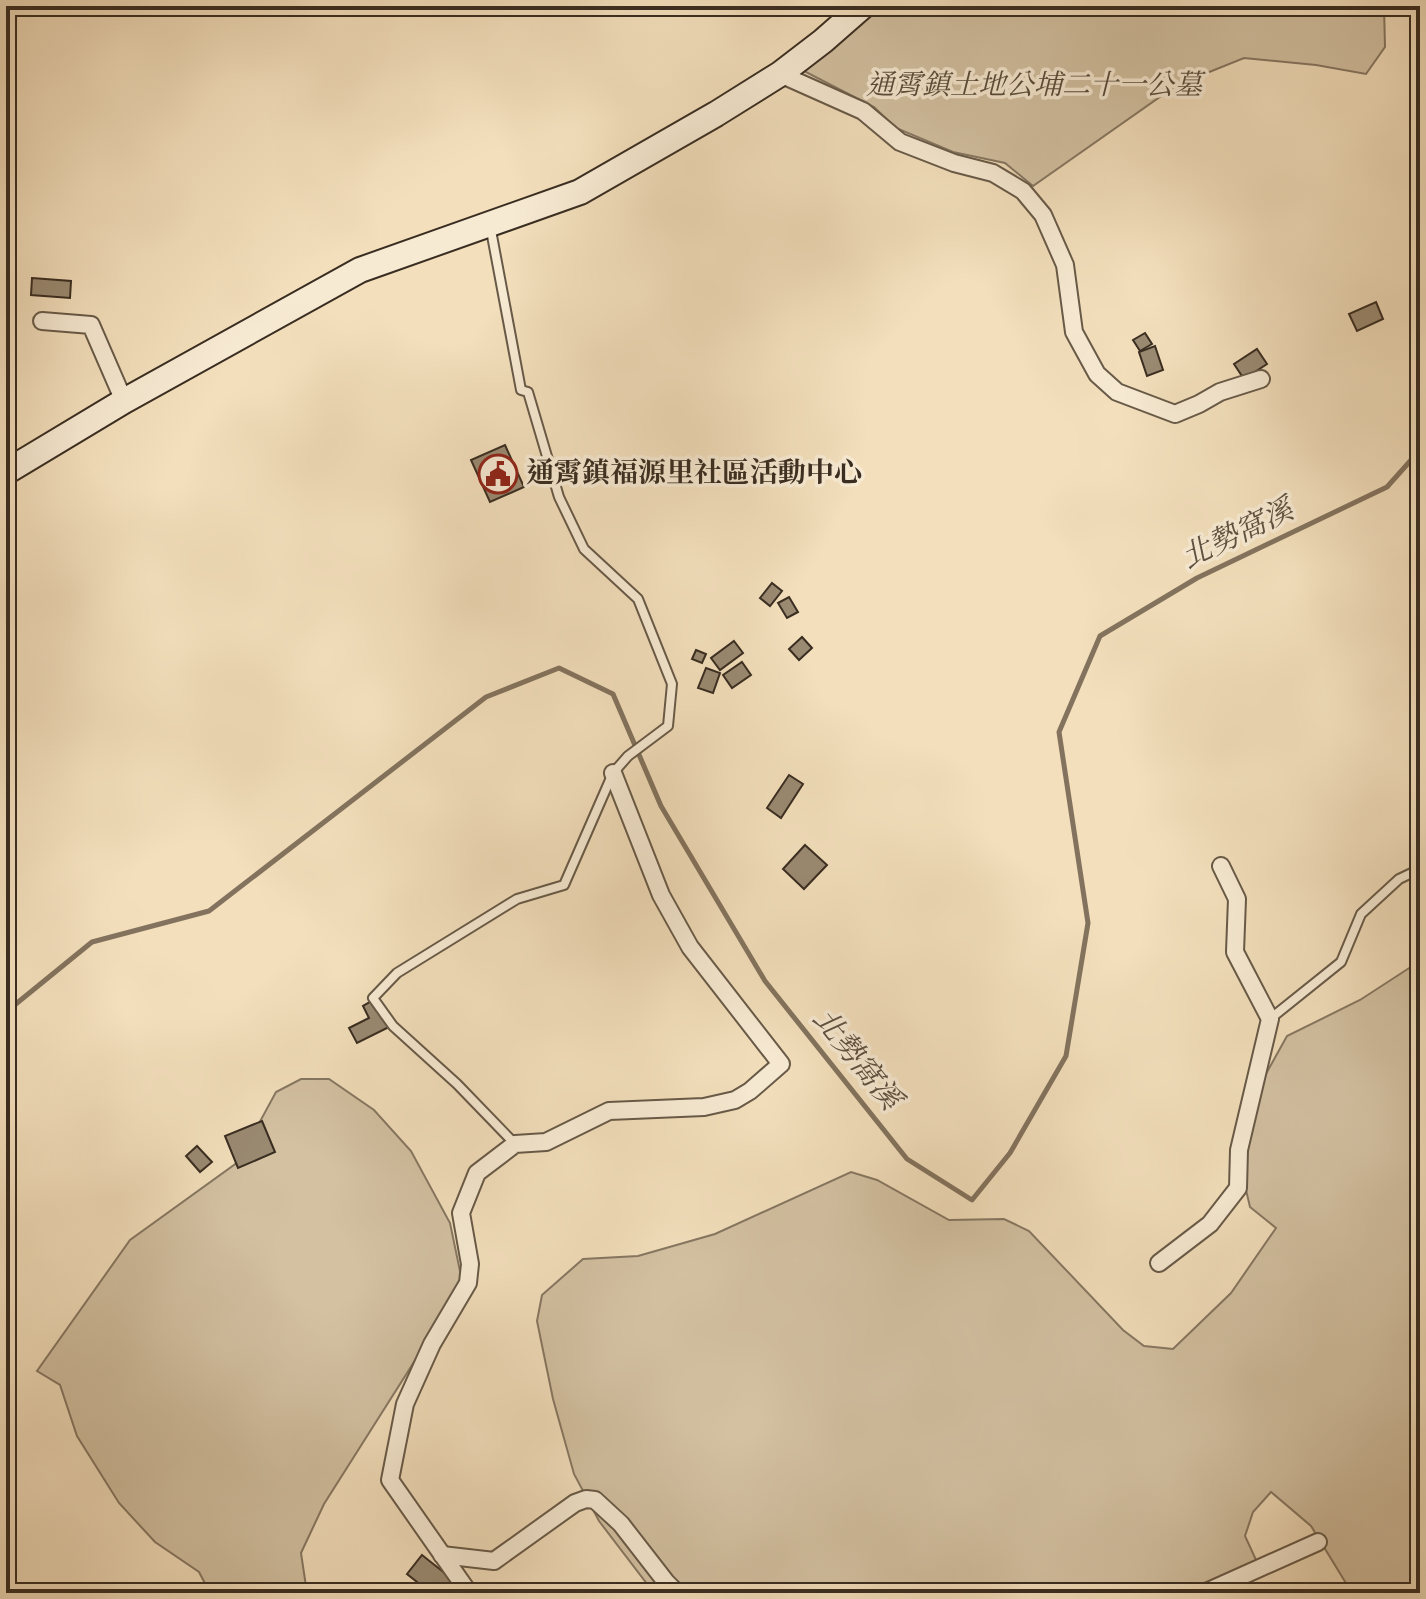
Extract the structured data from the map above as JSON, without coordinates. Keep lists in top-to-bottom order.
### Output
{
  "water": ["北勢窩溪"],
  "parks": ["通霄鎮土地公埔二十一公墓"],
  "places": {
    "public building": ["通霄鎮福源里社區活動中心"]
  }
}
